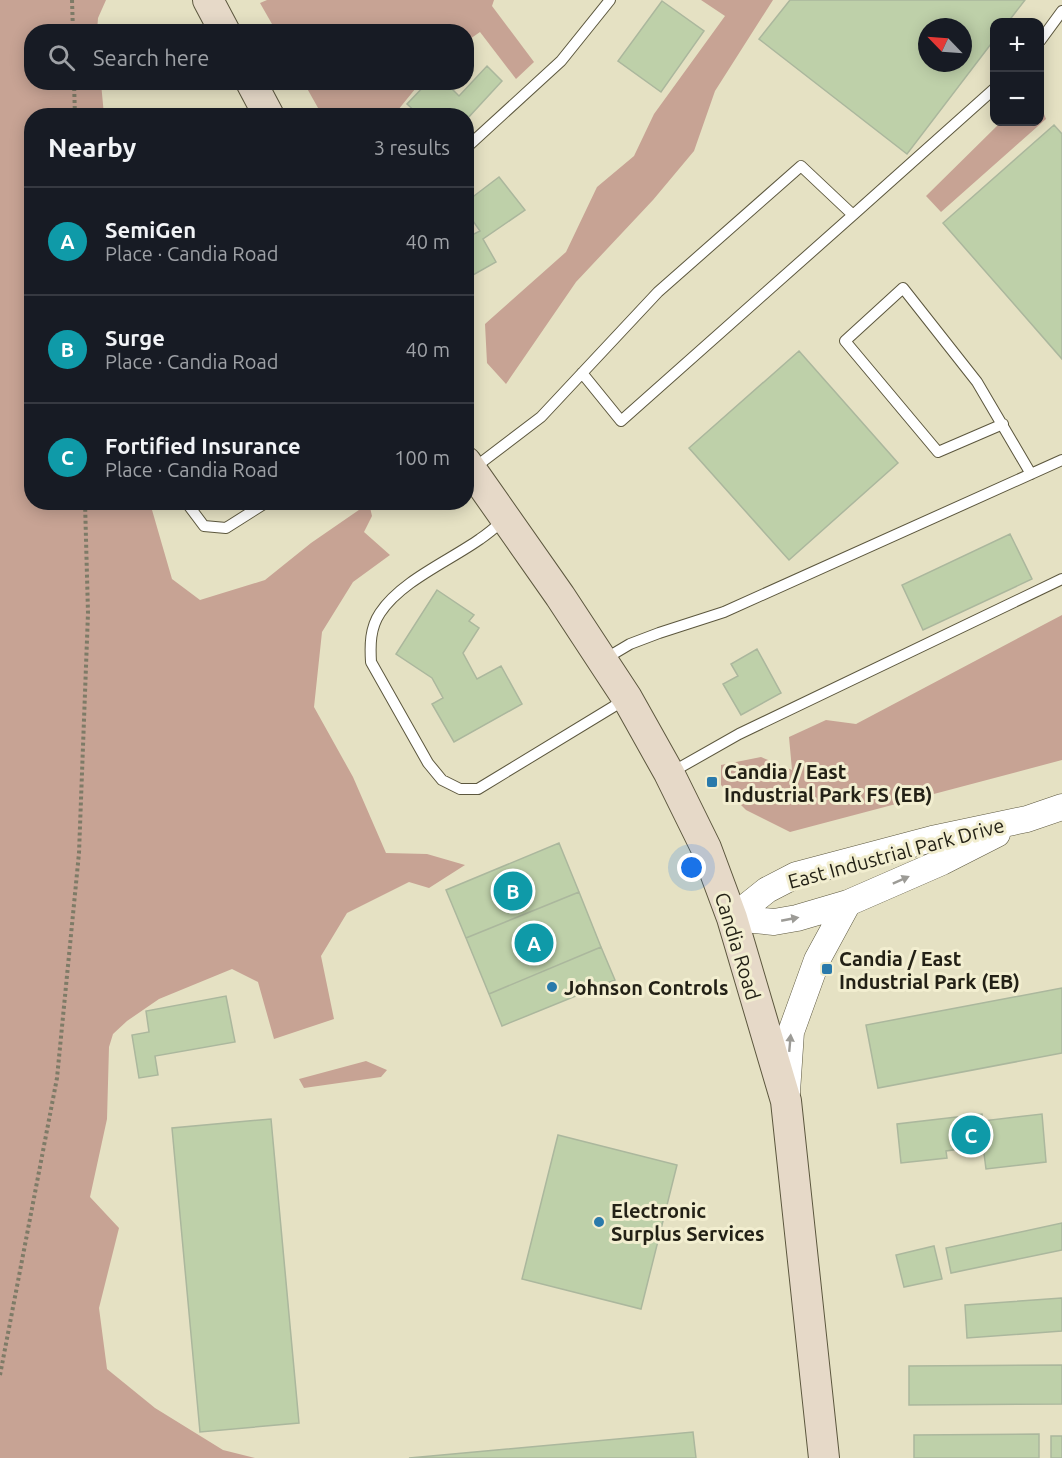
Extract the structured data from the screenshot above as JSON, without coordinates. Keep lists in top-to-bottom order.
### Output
{
  "streets": {
    "main road": ["Candia Road"],
    "street": ["East Industrial Park Drive"]
  },
  "crossings": [
    ["East Industrial Park Drive", "Candia Road"]
  ],
  "places": {
    "transit": ["Candia / East Industrial Park FS (EB)", "Candia / East Industrial Park (EB)"],
    "other": ["Johnson Controls", "Electronic Surplus Services"]
  },
  "north": "top left",
  "page": {
    "map_buttons": ["+", "−"],
    "search": "Search here",
    "heading": ["Nearby", "3 results"],
    "list": [
      {
        "mark": "A",
        "name": "SemiGen",
        "note": "Place · Candia Road",
        "value": "40 m"
      },
      {
        "mark": "B",
        "name": "Surge",
        "note": "Place · Candia Road",
        "value": "40 m"
      },
      {
        "mark": "C",
        "name": "Fortified Insurance",
        "note": "Place · Candia Road",
        "value": "100 m"
      }
    ],
    "pins": ["B", "A", "C"]
  }
}
